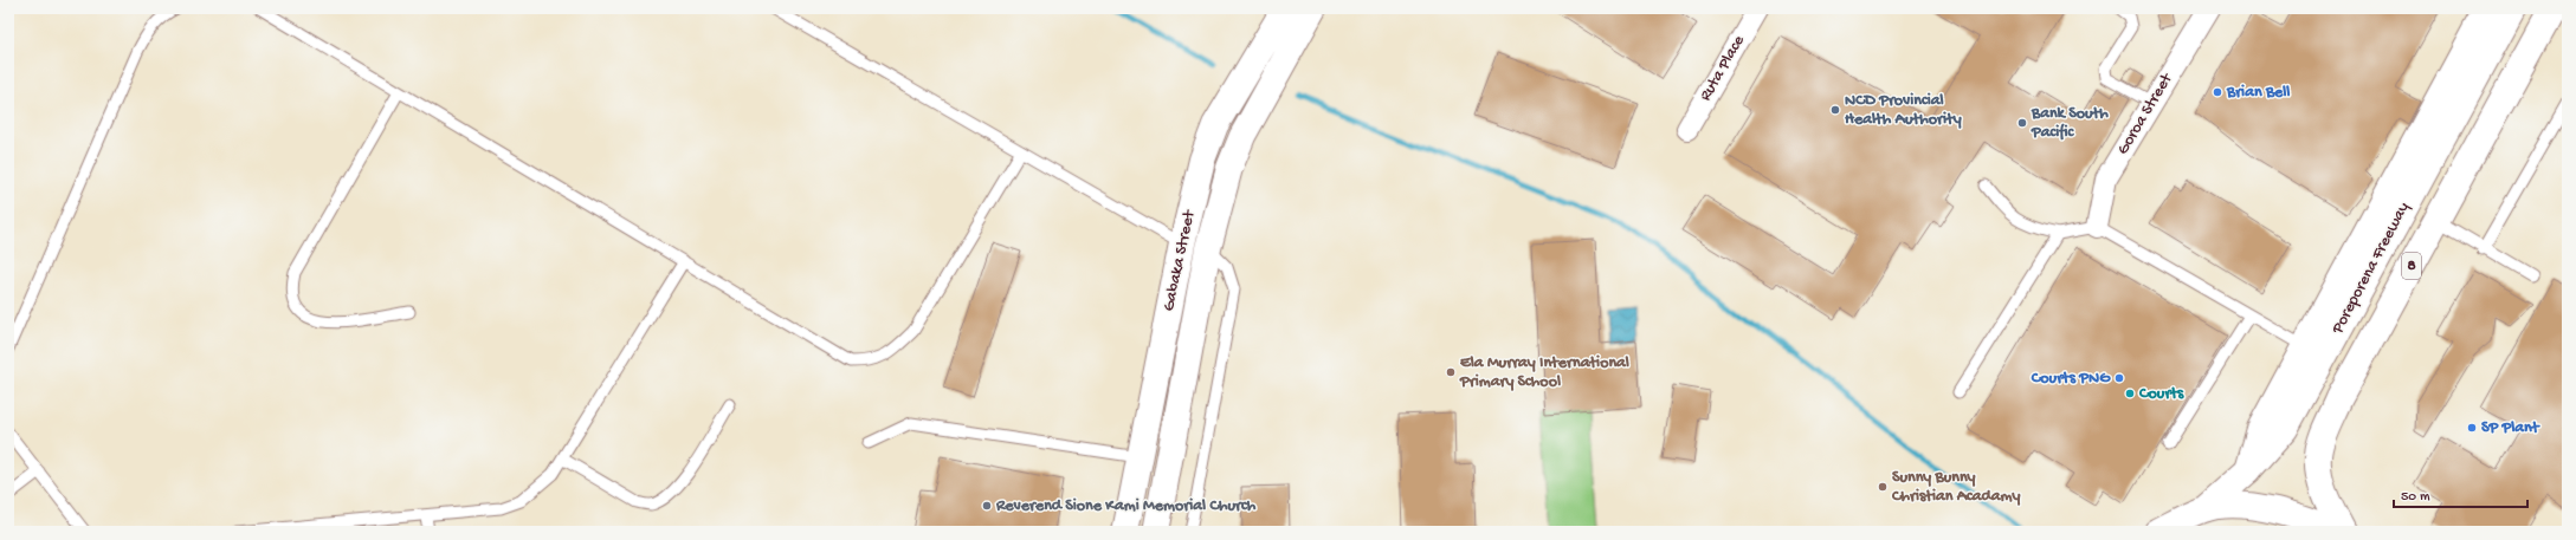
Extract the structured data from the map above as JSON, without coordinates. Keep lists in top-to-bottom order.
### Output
{
  "streets": {
    "main road": ["Gabaka Street", "8", "Poreporena Freeway"],
    "street": ["Ruta Place", "Goroa Street"]
  },
  "places": [
    "Brian Bell",
    "NCD Provincial Health Authority",
    "Bank South Pacific",
    "Ela Murray International Primary School",
    "Courts PNG",
    "Courts",
    "SP Plant",
    "Sunny Bunny Christian Acadamy",
    "Reverend Sione Kami Memorial Church"
  ],
  "scale_bar": "50 m"
}
